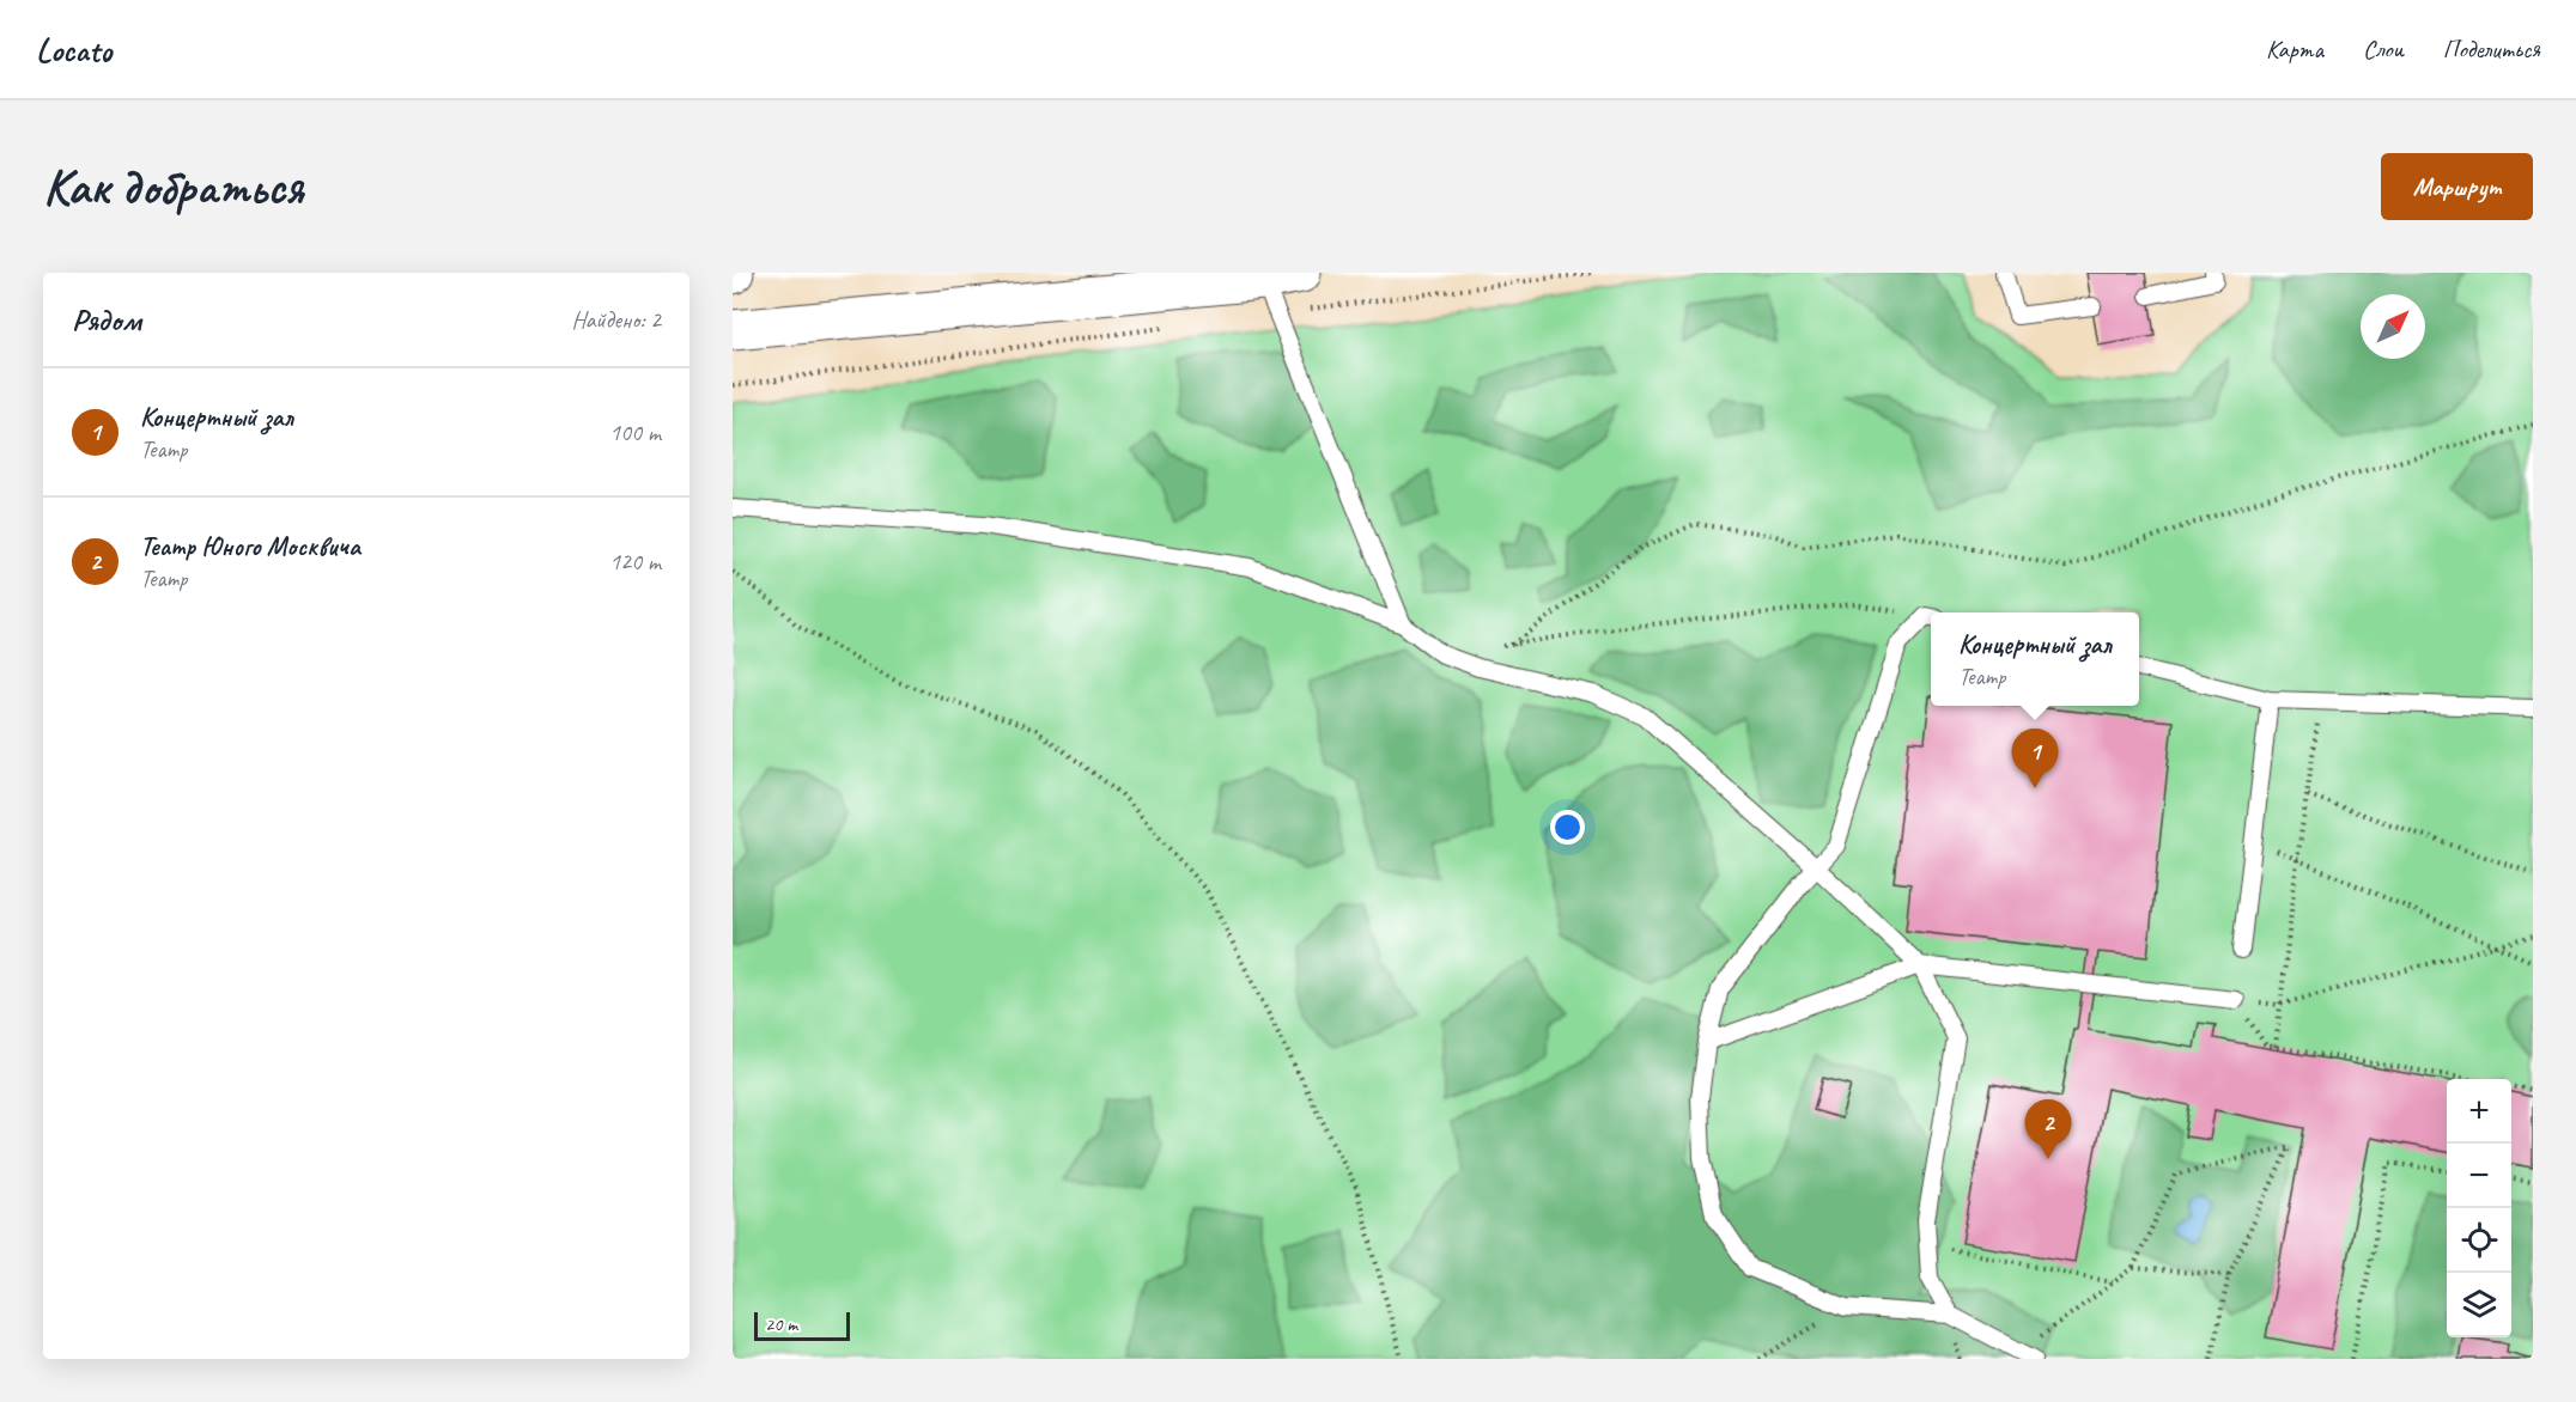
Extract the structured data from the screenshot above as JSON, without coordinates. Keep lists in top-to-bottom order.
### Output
{
  "scale_bar": "20 m",
  "north": "top right",
  "page": {
    "header": "Locato",
    "nav": ["Карта", "Слои", "Поделиться"],
    "buttons": "Маршрут",
    "title": "Как добраться",
    "heading": ["Рядом", "Найдено: 2"],
    "list": [
      {
        "mark": "1",
        "name": "Концертный зал",
        "note": "Театр",
        "value": "100 m"
      },
      {
        "mark": "2",
        "name": "Театр Юного Москвича",
        "note": "Театр",
        "value": "120 m"
      }
    ],
    "popup": ["Концертный зал", "Театр"],
    "pins": ["1", "2"],
    "map_buttons": ["+", "−"],
    "scale": "20 m"
  }
}
